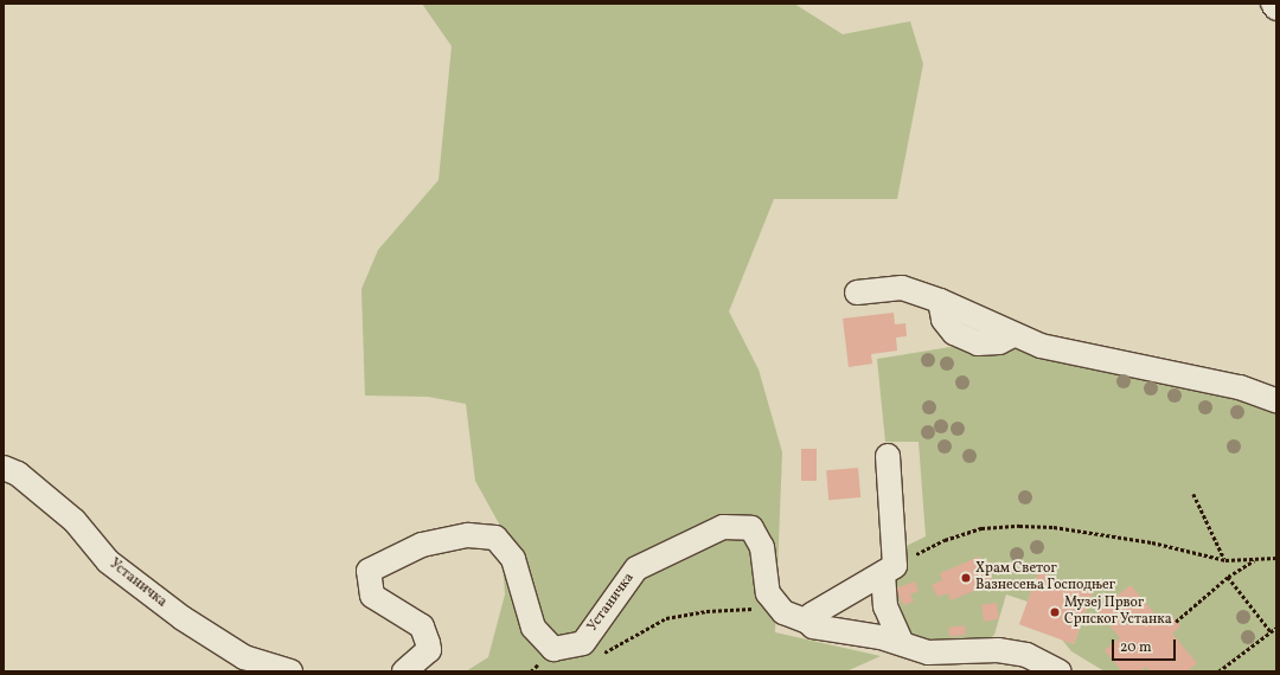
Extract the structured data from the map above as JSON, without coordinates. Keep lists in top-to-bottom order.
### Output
{
  "streets": {
    "street": ["Устаничка"]
  },
  "places": ["Храм Светог Вазнесења Господњег", "Музеј Првог Српског Устанка"],
  "scale_bar": "20 m"
}
